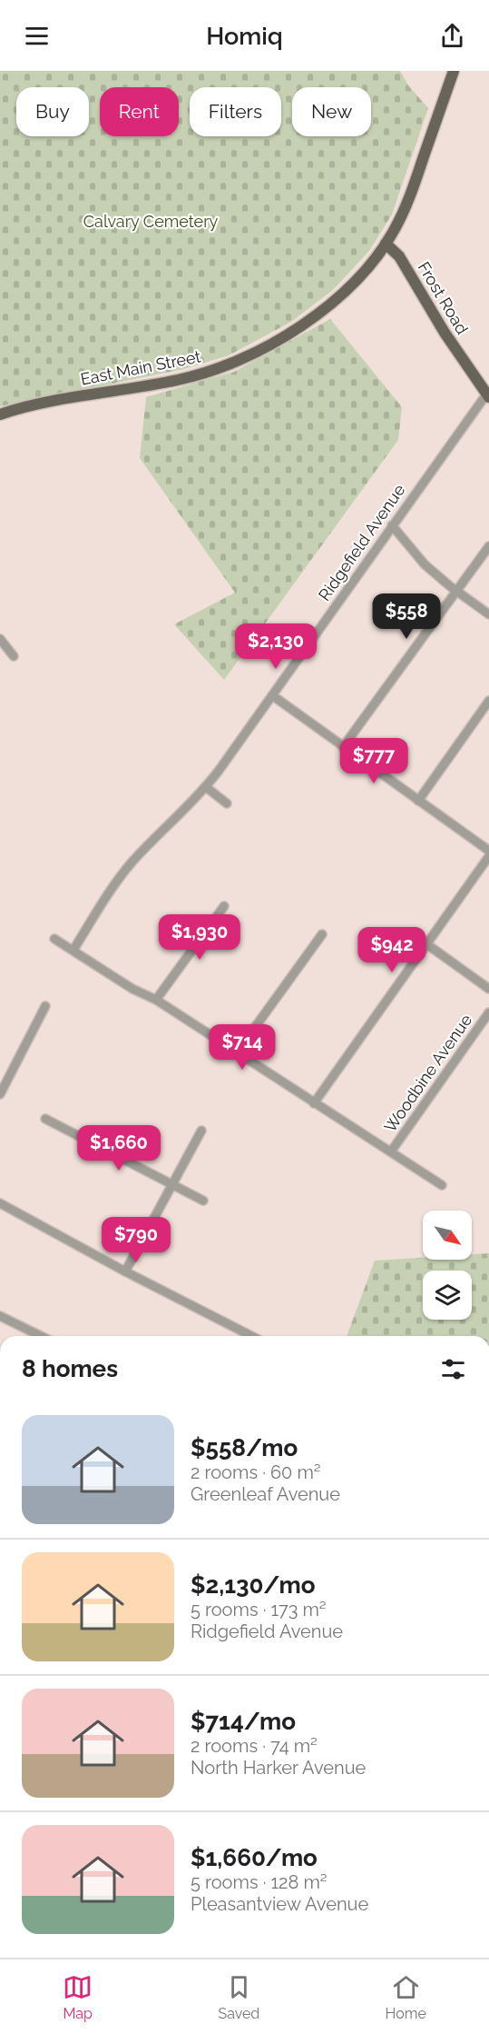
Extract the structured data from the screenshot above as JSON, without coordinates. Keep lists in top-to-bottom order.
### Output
{
  "streets": {
    "main road": ["Frost Road", "East Main Street"],
    "street": ["Ridgefield Avenue", "Woodbine Avenue"]
  },
  "crossings": [
    ["Frost Road", "East Main Street"],
    ["Frost Road", "Ridgefield Avenue"]
  ],
  "parks": ["Calvary Cemetery"],
  "north": "bottom right",
  "page": {
    "header": "Homiq",
    "chip": [
      "Buy",
      "Rent",
      "Filters",
      "New"
    ],
    "price": [
      "$558",
      "$2,130",
      "$777",
      "$1,930",
      "$942",
      "$714",
      "$1,660",
      "$790"
    ],
    "heading": "8 homes",
    "list": [
      {
        "name": "$558/mo",
        "note": "2 rooms · 60 m² · Greenleaf Avenue"
      },
      {
        "name": "$2,130/mo",
        "note": "5 rooms · 173 m² · Ridgefield Avenue"
      },
      {
        "name": "$714/mo",
        "note": "2 rooms · 74 m² · North Harker Avenue"
      },
      {
        "name": "$1,660/mo",
        "note": "5 rooms · 128 m² · Pleasantview Avenue"
      }
    ],
    "tabs": ["Map", "Saved", "Home"]
  }
}
